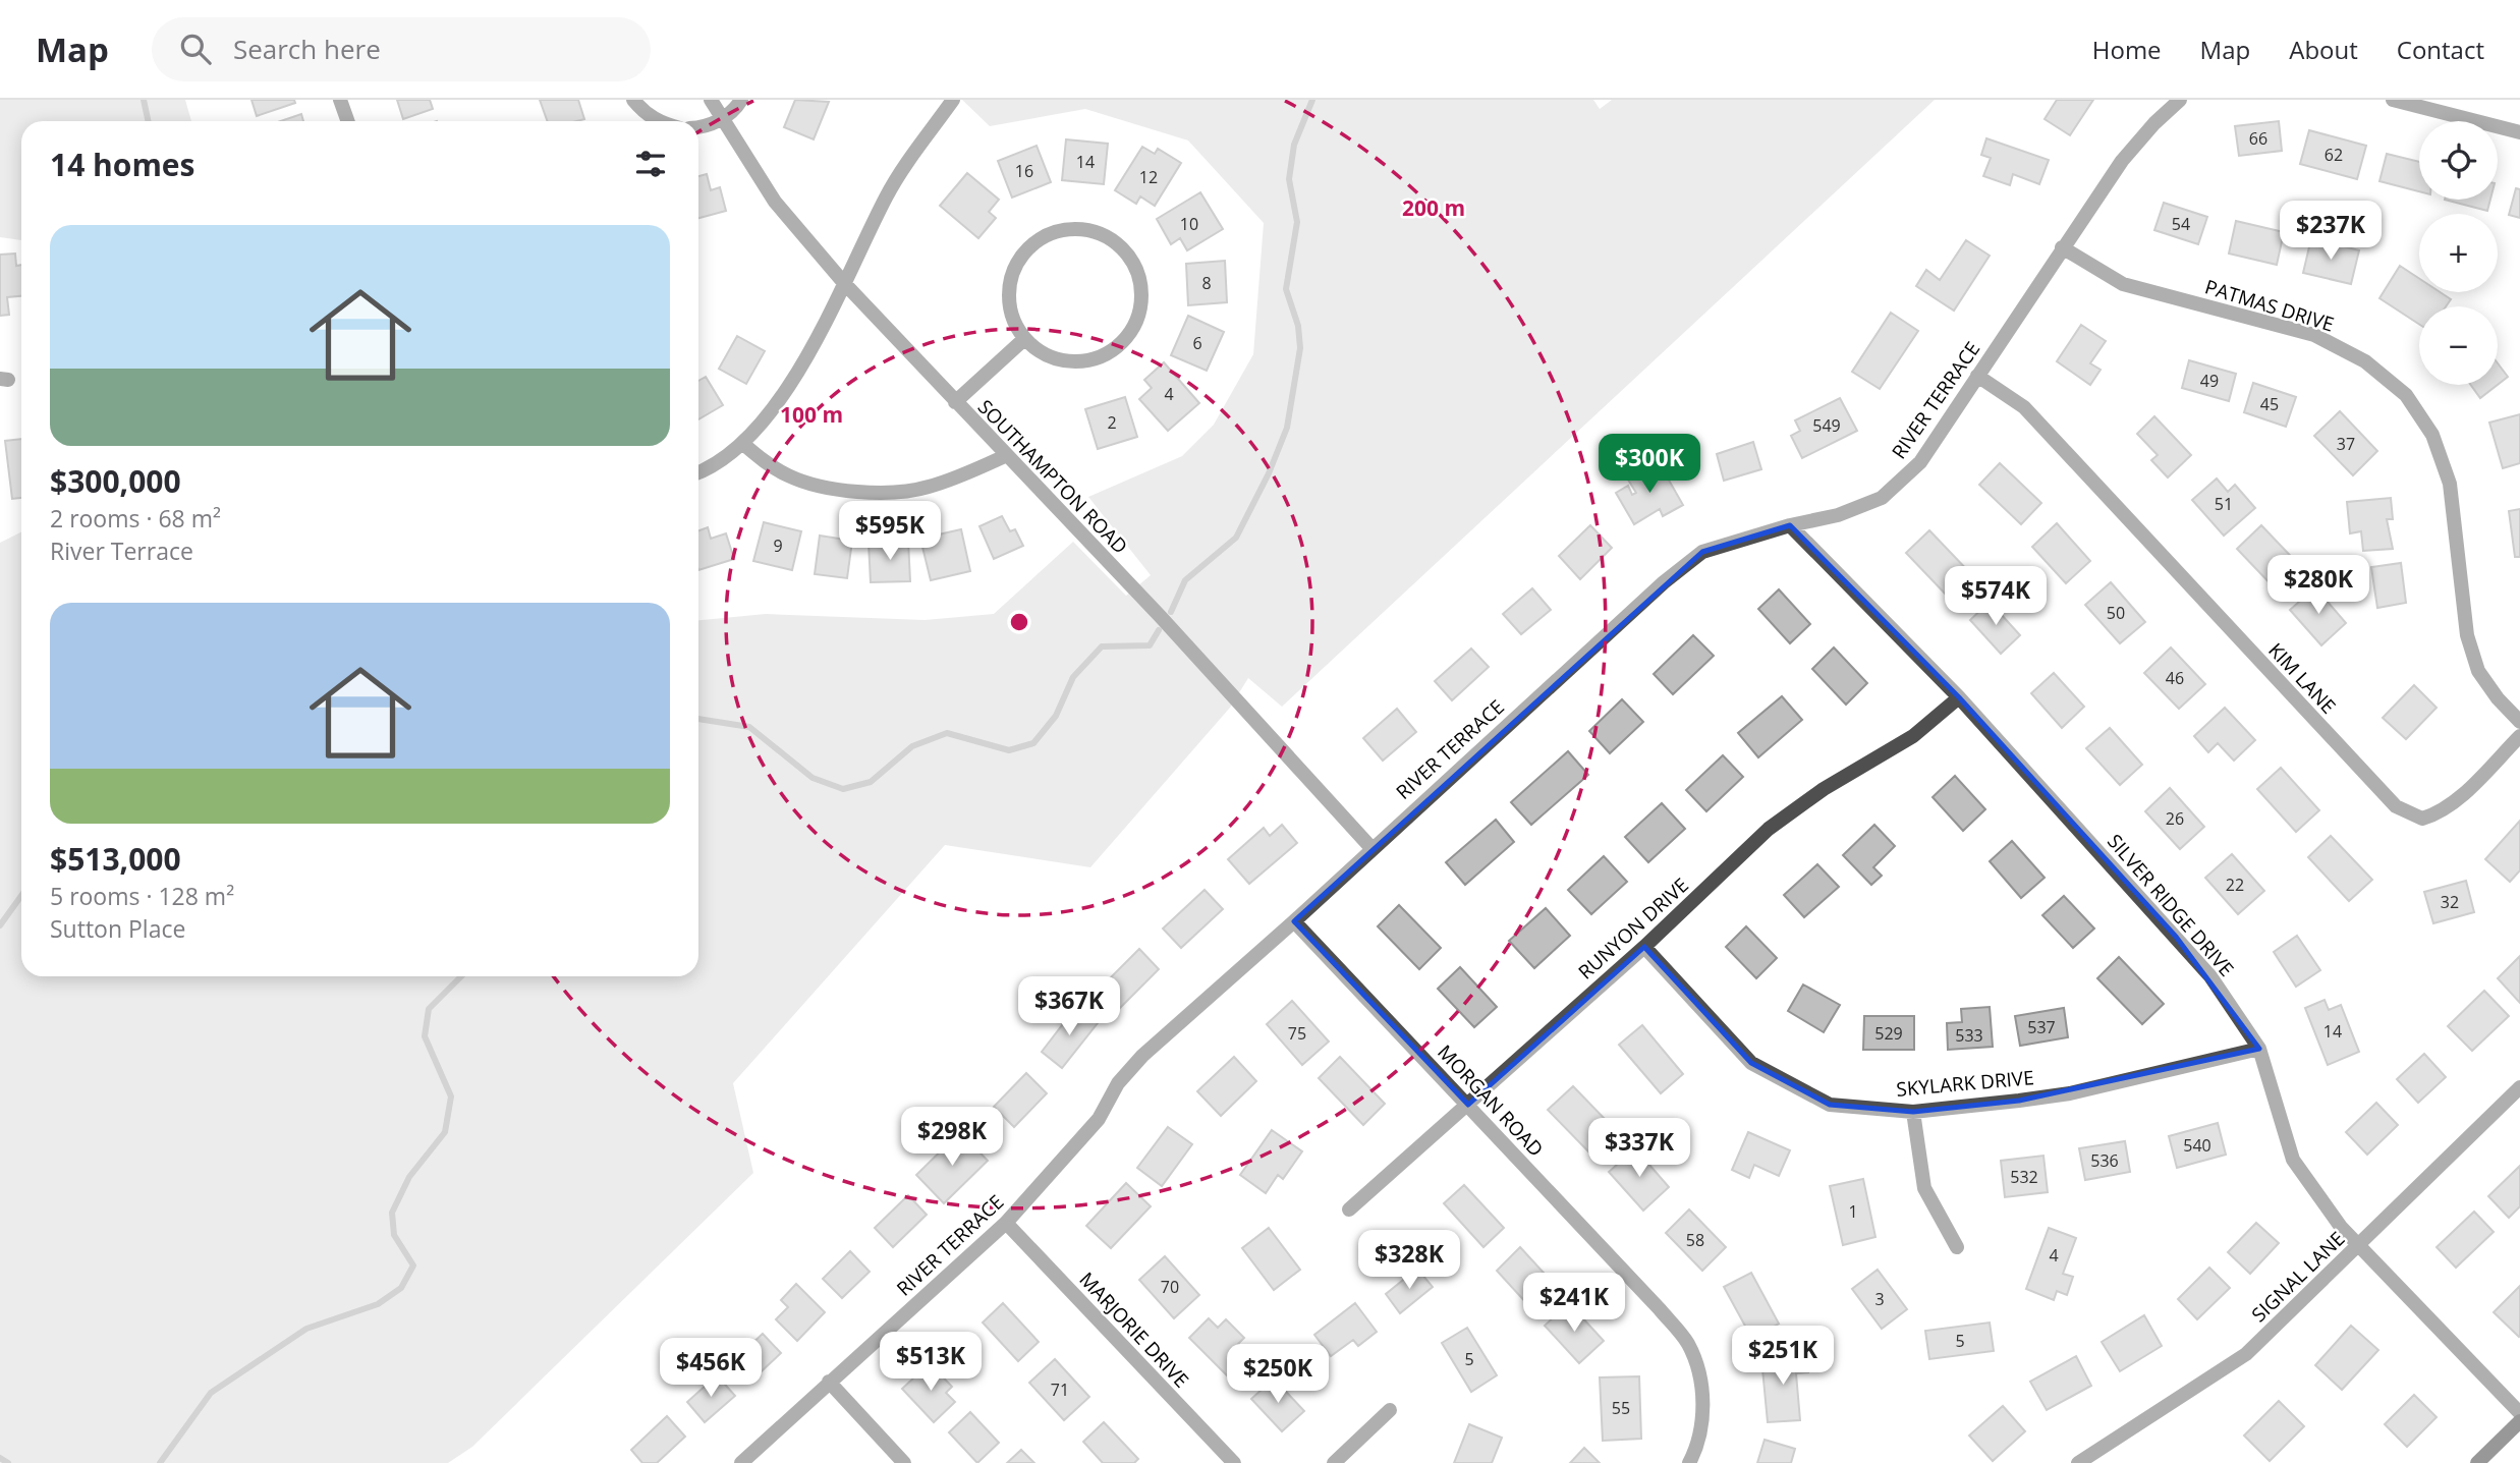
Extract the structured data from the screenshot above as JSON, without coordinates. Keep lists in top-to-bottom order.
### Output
{
  "streets": {
    "street": [
      "PATMAS DRIVE",
      "RIVER TERRACE",
      "SOUTHAMPTON ROAD",
      "KIM LANE",
      "SILVER RIDGE DRIVE",
      "RUNYON DRIVE",
      "SKYLARK DRIVE",
      "MORGAN ROAD",
      "SIGNAL LANE",
      "MARJORIE DRIVE"
    ]
  },
  "crossings": [
    ["PATMAS DRIVE", "RIVER TERRACE"],
    ["RIVER TERRACE", "SOUTHAMPTON ROAD"],
    ["RIVER TERRACE", "KIM LANE"],
    ["RIVER TERRACE", "SILVER RIDGE DRIVE"],
    ["RIVER TERRACE", "MORGAN ROAD"],
    ["RIVER TERRACE", "MARJORIE DRIVE"],
    ["SILVER RIDGE DRIVE", "RUNYON DRIVE"],
    ["SILVER RIDGE DRIVE", "SKYLARK DRIVE"],
    ["SILVER RIDGE DRIVE", "SIGNAL LANE"],
    ["RUNYON DRIVE", "SKYLARK DRIVE"],
    ["RUNYON DRIVE", "MORGAN ROAD"]
  ],
  "house_numbers": [
    "66",
    "62",
    "14",
    "16",
    "12",
    "10",
    "54",
    "8",
    "6",
    "49",
    "4",
    "45",
    "2",
    "549",
    "37",
    "51",
    "9",
    "50",
    "46",
    "26",
    "22",
    "32",
    "537",
    "14",
    "75",
    "529",
    "533",
    "540",
    "536",
    "532",
    "1",
    "58",
    "4",
    "70",
    "3",
    "5",
    "5",
    "71",
    "55"
  ],
  "page": {
    "header": "Map",
    "search": "Search here",
    "nav": [
      "Home",
      "Map",
      "About",
      "Contact"
    ],
    "map_buttons": ["+", "−"],
    "heading": "14 homes",
    "price": [
      "$237K",
      "$300K",
      "$595K",
      "$280K",
      "$574K",
      "$367K",
      "$298K",
      "$337K",
      "$328K",
      "$241K",
      "$251K",
      "$513K",
      "$456K",
      "$250K"
    ],
    "list": [
      {
        "name": "$300,000",
        "note": "2 rooms · 68 m² · River Terrace"
      },
      {
        "name": "$513,000",
        "note": "5 rooms · 128 m² · Sutton Place"
      }
    ]
  },
  "rings": ["200 m", "100 m"]
}
